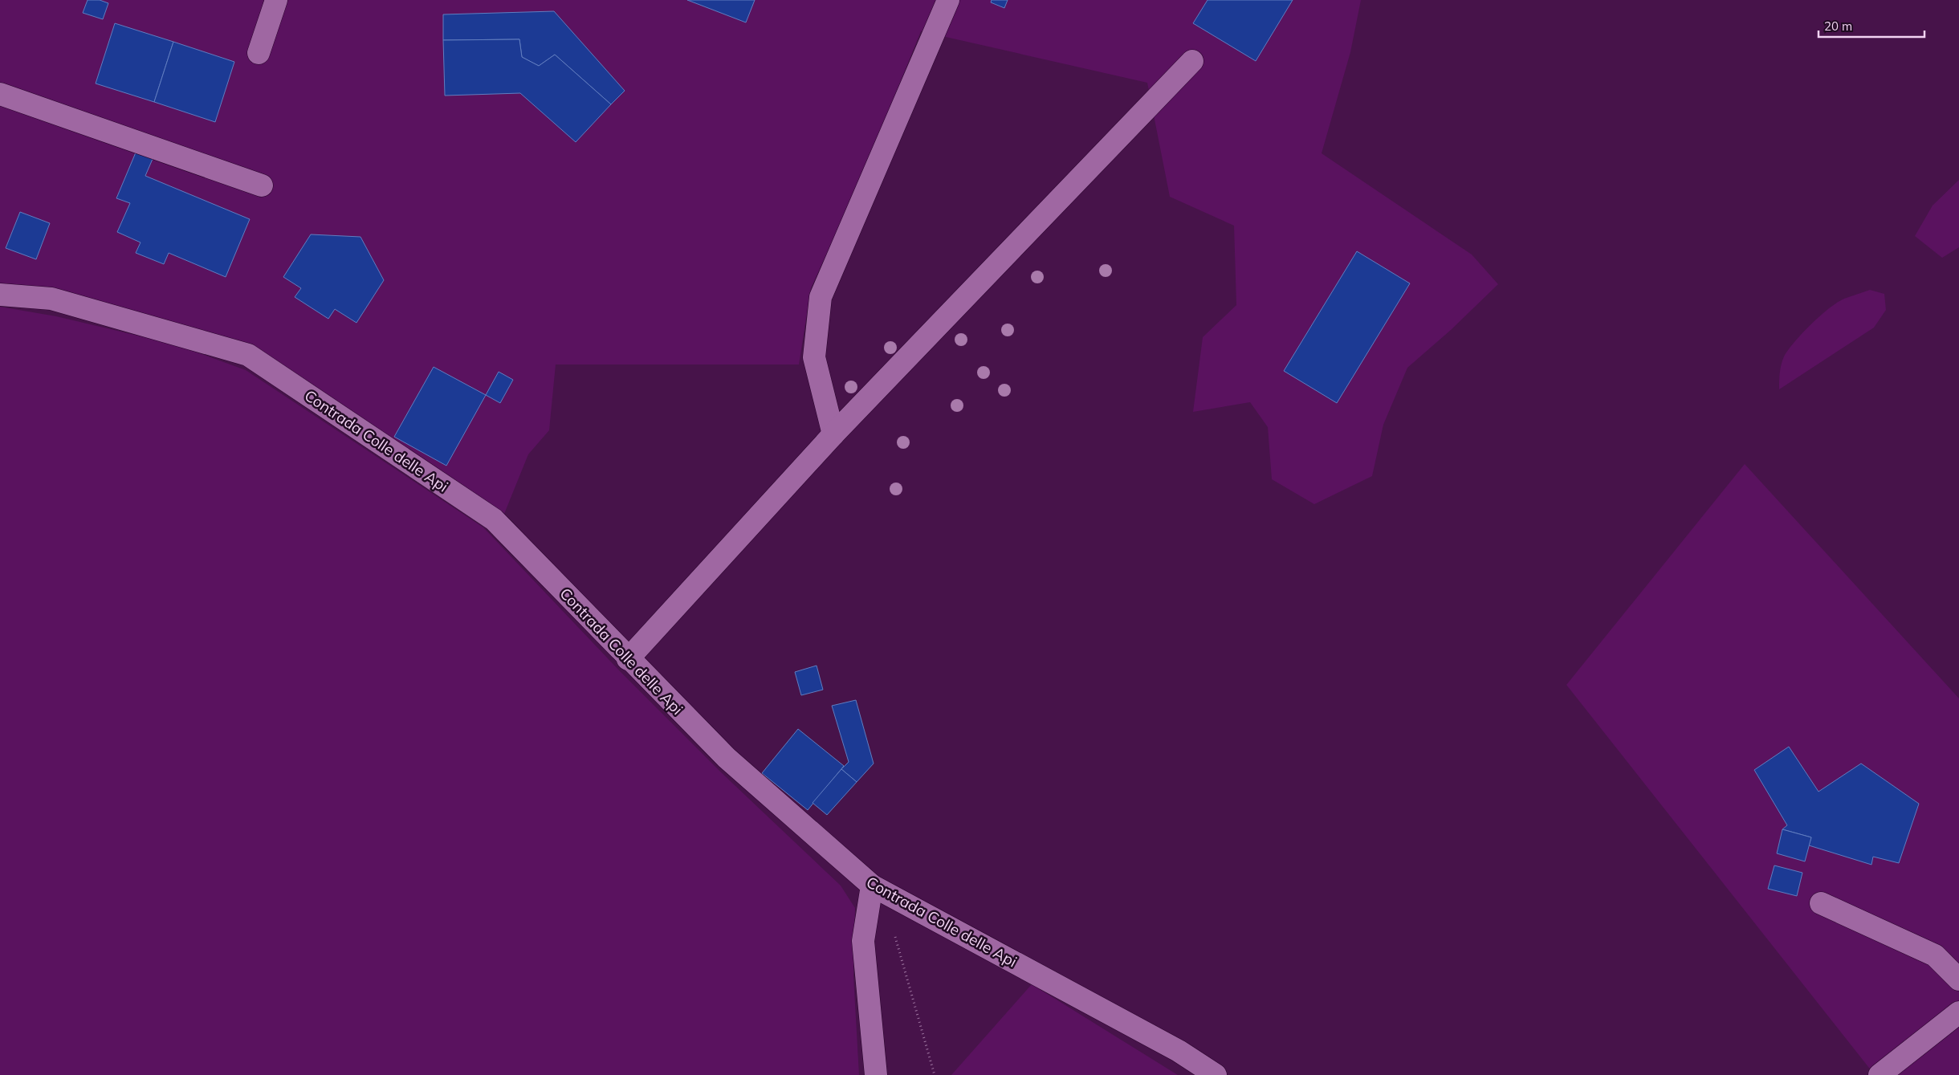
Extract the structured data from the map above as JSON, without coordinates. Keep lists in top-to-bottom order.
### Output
{
  "streets": {
    "street": ["Contrada Colle delle Api"]
  },
  "scale_bar": "20 m"
}
